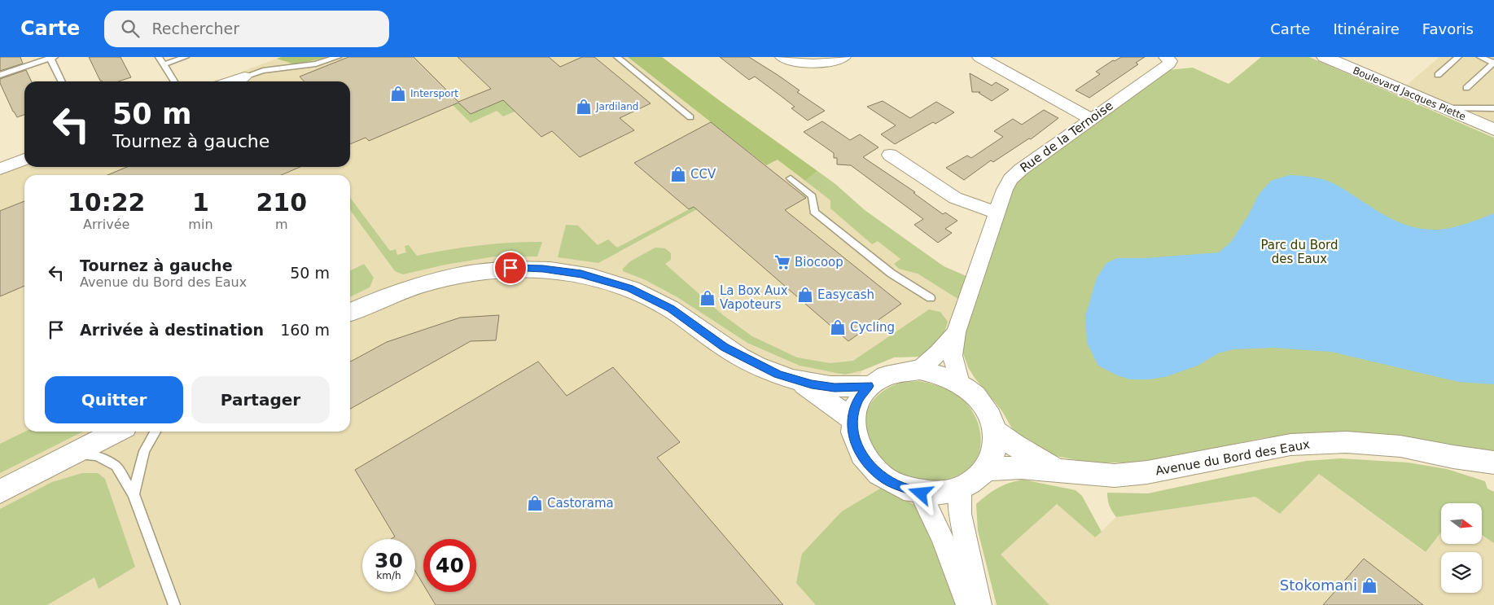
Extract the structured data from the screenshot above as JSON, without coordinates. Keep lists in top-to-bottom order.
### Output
{
  "streets": {
    "street": ["Boulevard Jacques Piette", "Rue de la Ternoise", "Avenue du Bord des Eaux"]
  },
  "crossings": [
    ["Rue de la Ternoise", "Avenue du Bord des Eaux"]
  ],
  "parks": ["Parc du Bord des Eaux"],
  "places": {
    "shop": [
      "Intersport",
      "Jardiland",
      "CCV",
      "Easycash",
      "La Box Aux Vapoteurs",
      "Cycling",
      "Castorama",
      "Stokomani"
    ],
    "supermarket": ["Biocoop"]
  },
  "north": "right",
  "page": {
    "header": "Carte",
    "search": "Rechercher",
    "nav": ["Carte", "Itinéraire", "Favoris"],
    "turn": ["50 m", "Tournez à gauche"],
    "eta": [
      "10:22",
      "Arrivée",
      "1",
      "min",
      "210",
      "m"
    ],
    "list": [
      {
        "name": "Tournez à gauche",
        "note": "Avenue du Bord des Eaux",
        "value": "50 m"
      },
      {
        "name": "Arrivée à destination",
        "value": "160 m"
      }
    ],
    "buttons": ["Quitter", "Partager"],
    "speed": "30 km/h",
    "limit": "40"
  }
}
